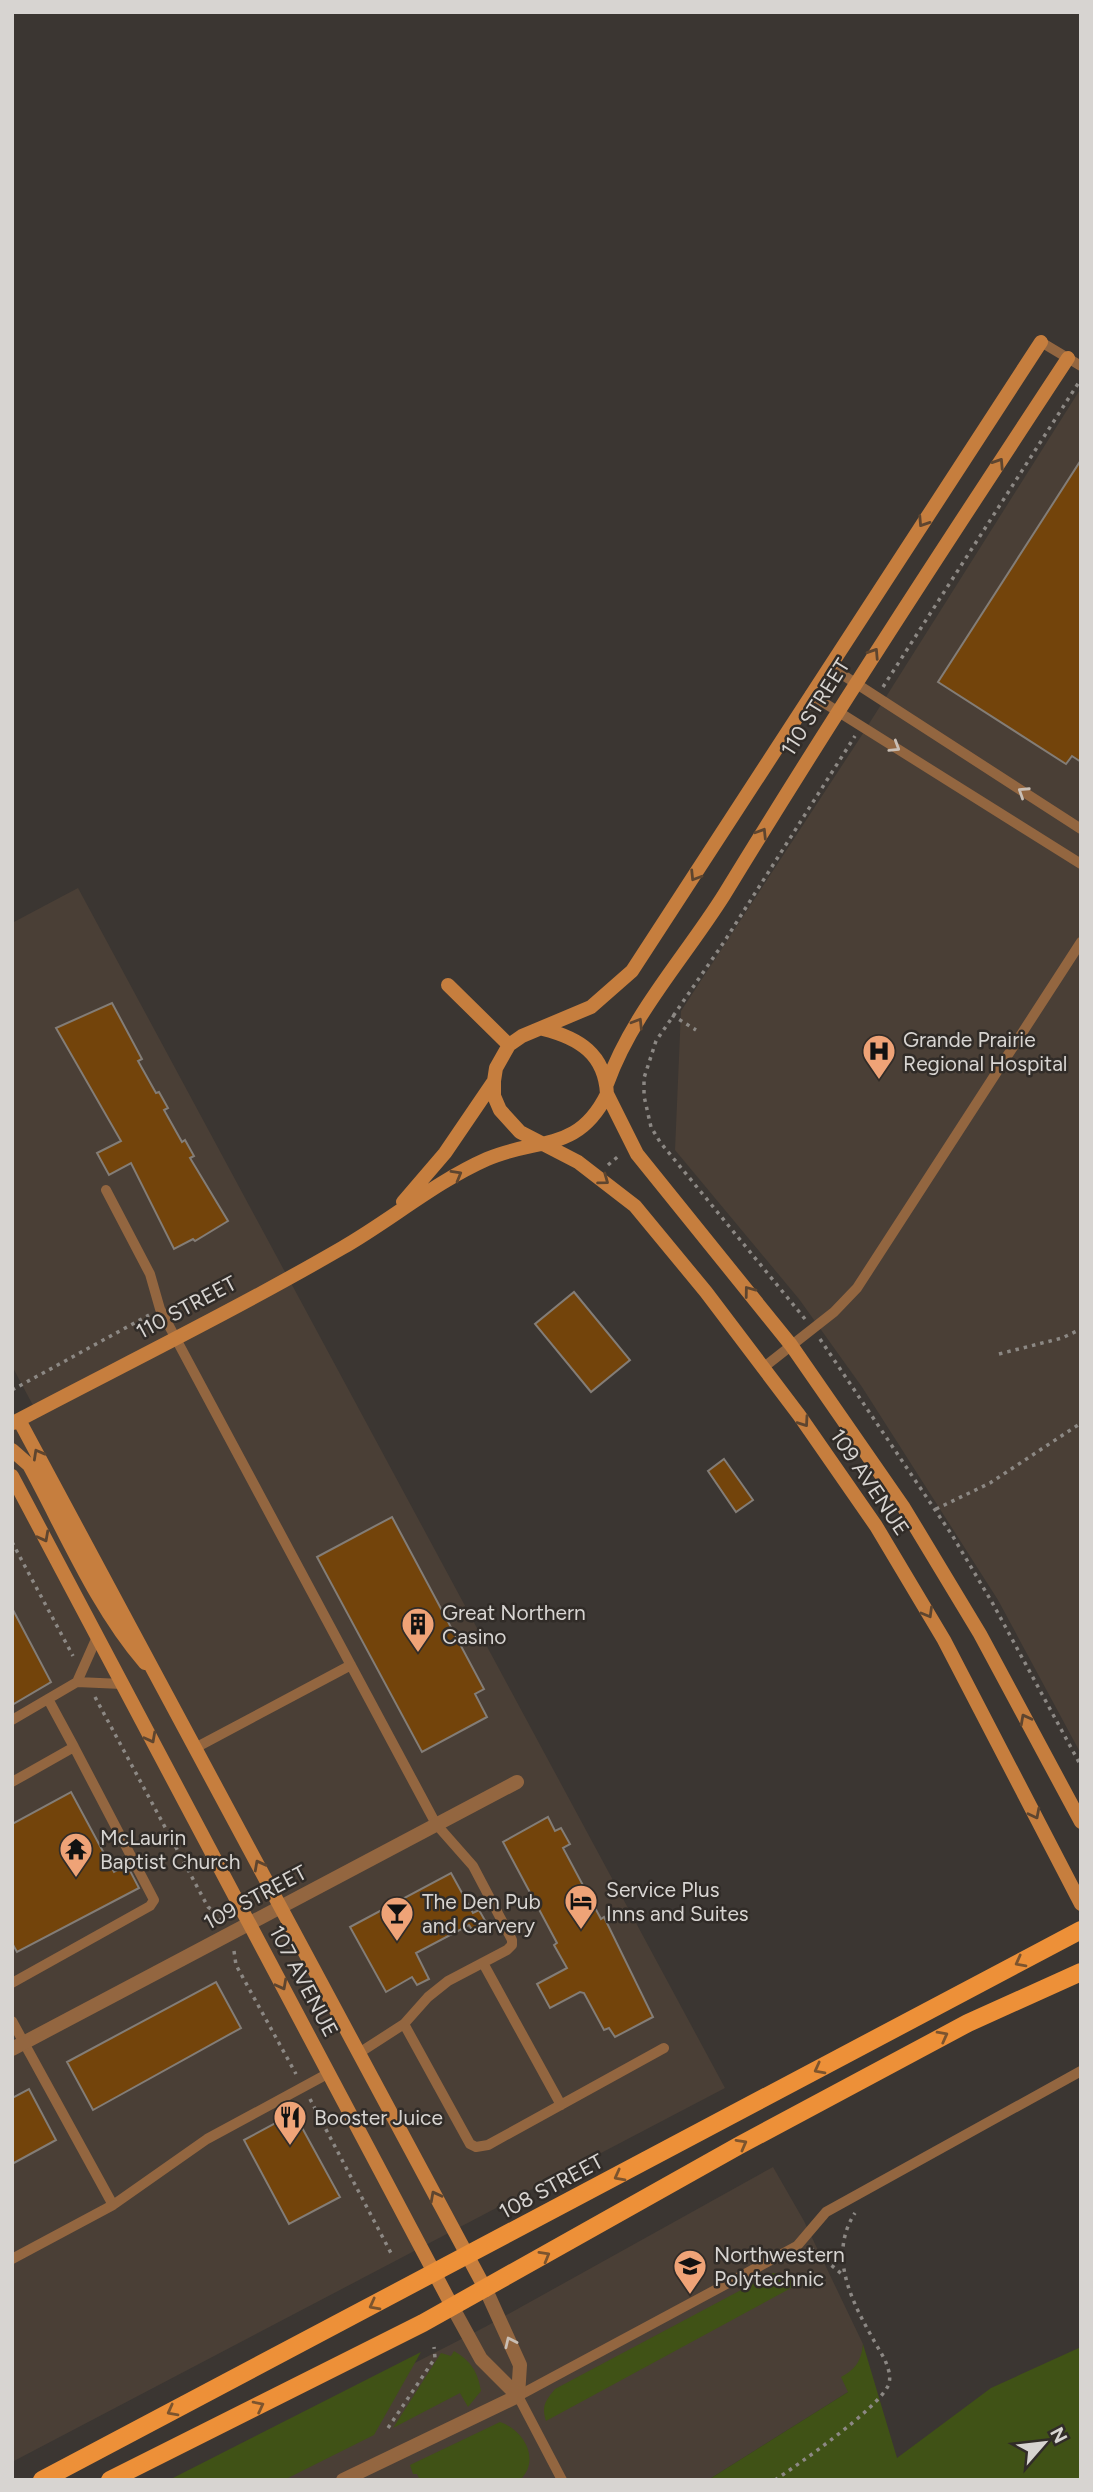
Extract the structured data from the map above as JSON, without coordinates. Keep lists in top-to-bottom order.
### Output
{
  "streets": {
    "main road": ["108 STREET"],
    "street": [
      "110 STREET",
      "109 AVENUE",
      "109 STREET",
      "107 AVENUE"
    ]
  },
  "crossings": [
    ["110 STREET", "109 AVENUE"],
    ["110 STREET", "107 AVENUE"],
    ["109 STREET", "107 AVENUE"],
    ["107 AVENUE", "108 STREET"]
  ],
  "places": {
    "hospital": ["Grande Prairie Regional Hospital"],
    "building": ["Great Northern Casino"],
    "temple": ["McLaurin Baptist Church"],
    "hotel": ["Service Plus Inns and Suites"],
    "bar": ["The Den Pub and Carvery"],
    "restaurant": ["Booster Juice"],
    "school or university": ["Northwestern Polytechnic"]
  },
  "north": "top right"
}
